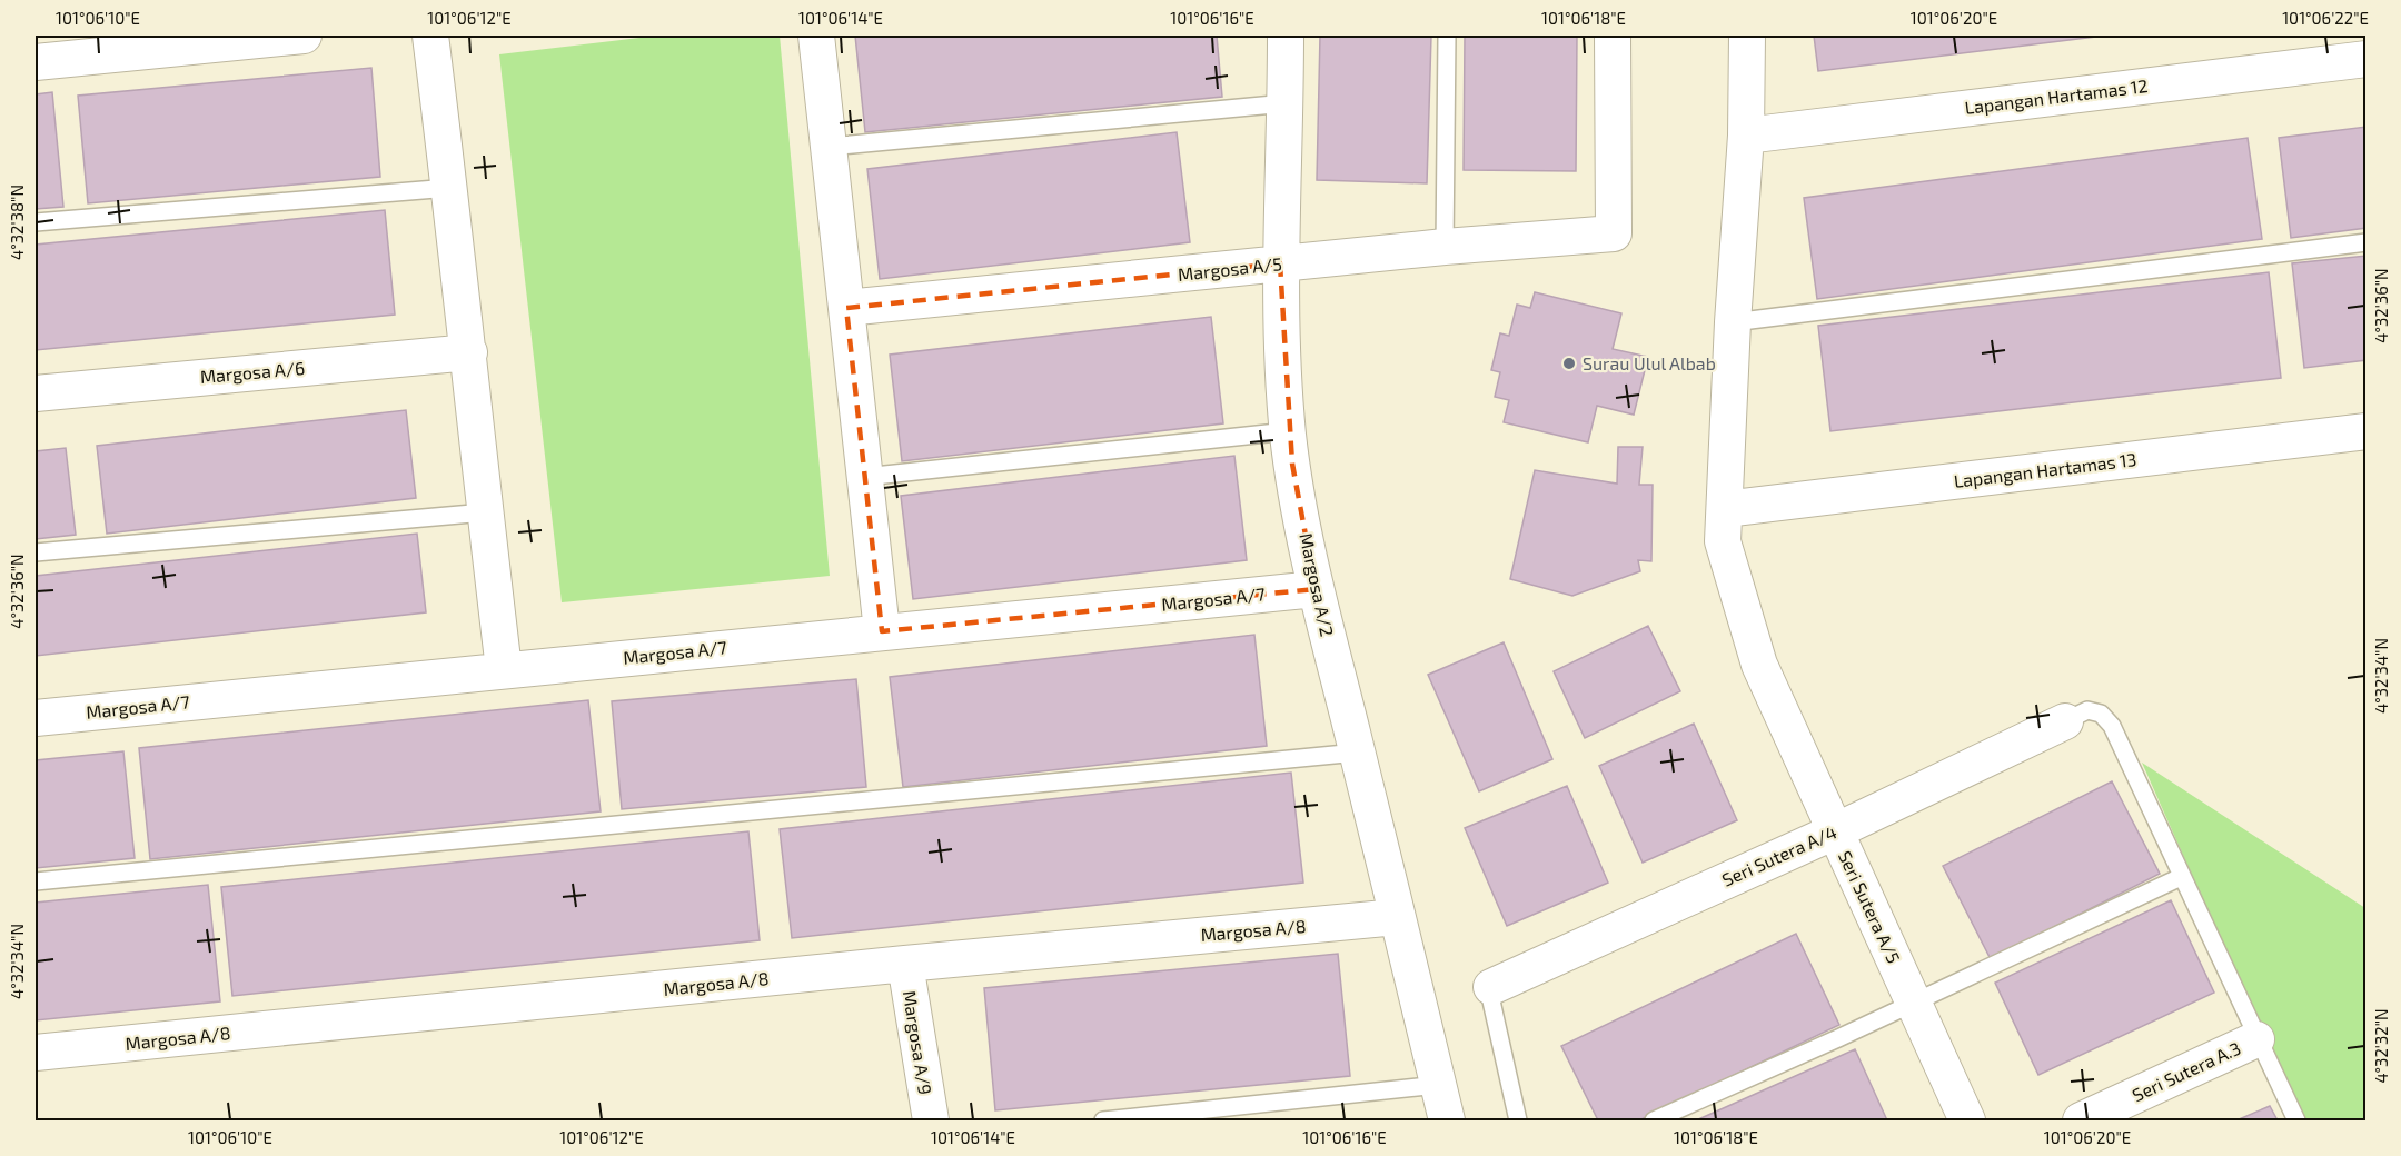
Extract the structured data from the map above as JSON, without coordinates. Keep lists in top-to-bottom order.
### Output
{
  "streets": {
    "street": [
      "Lapangan Hartamas 12",
      "Margosa A/5",
      "Margosa A/6",
      "Lapangan Hartamas 13",
      "Margosa A/2",
      "Margosa A/7",
      "Seri Sutera A/4",
      "Seri Sutera A/5",
      "Margosa A/8",
      "Margosa A/9",
      "Seri Sutera A.3"
    ]
  },
  "crossings": [
    ["Lapangan Hartamas 12", "Seri Sutera A/5"],
    ["Margosa A/5", "Margosa A/2"],
    ["Lapangan Hartamas 13", "Seri Sutera A/5"],
    ["Margosa A/2", "Margosa A/7"],
    ["Margosa A/2", "Margosa A/8"],
    ["Seri Sutera A/4", "Seri Sutera A/5"],
    ["Margosa A/8", "Margosa A/9"]
  ],
  "places": ["Surau Ulul Albab"],
  "coordinates": [
    "101°06'10\"E",
    "101°06'12\"E",
    "101°06'14\"E",
    "101°06'16\"E",
    "101°06'18\"E",
    "101°06'20\"E",
    "101°06'22\"E",
    "4°32'38\"N",
    "4°32'36\"N",
    "4°32'34\"N",
    "4°32'32\"N"
  ]
}
